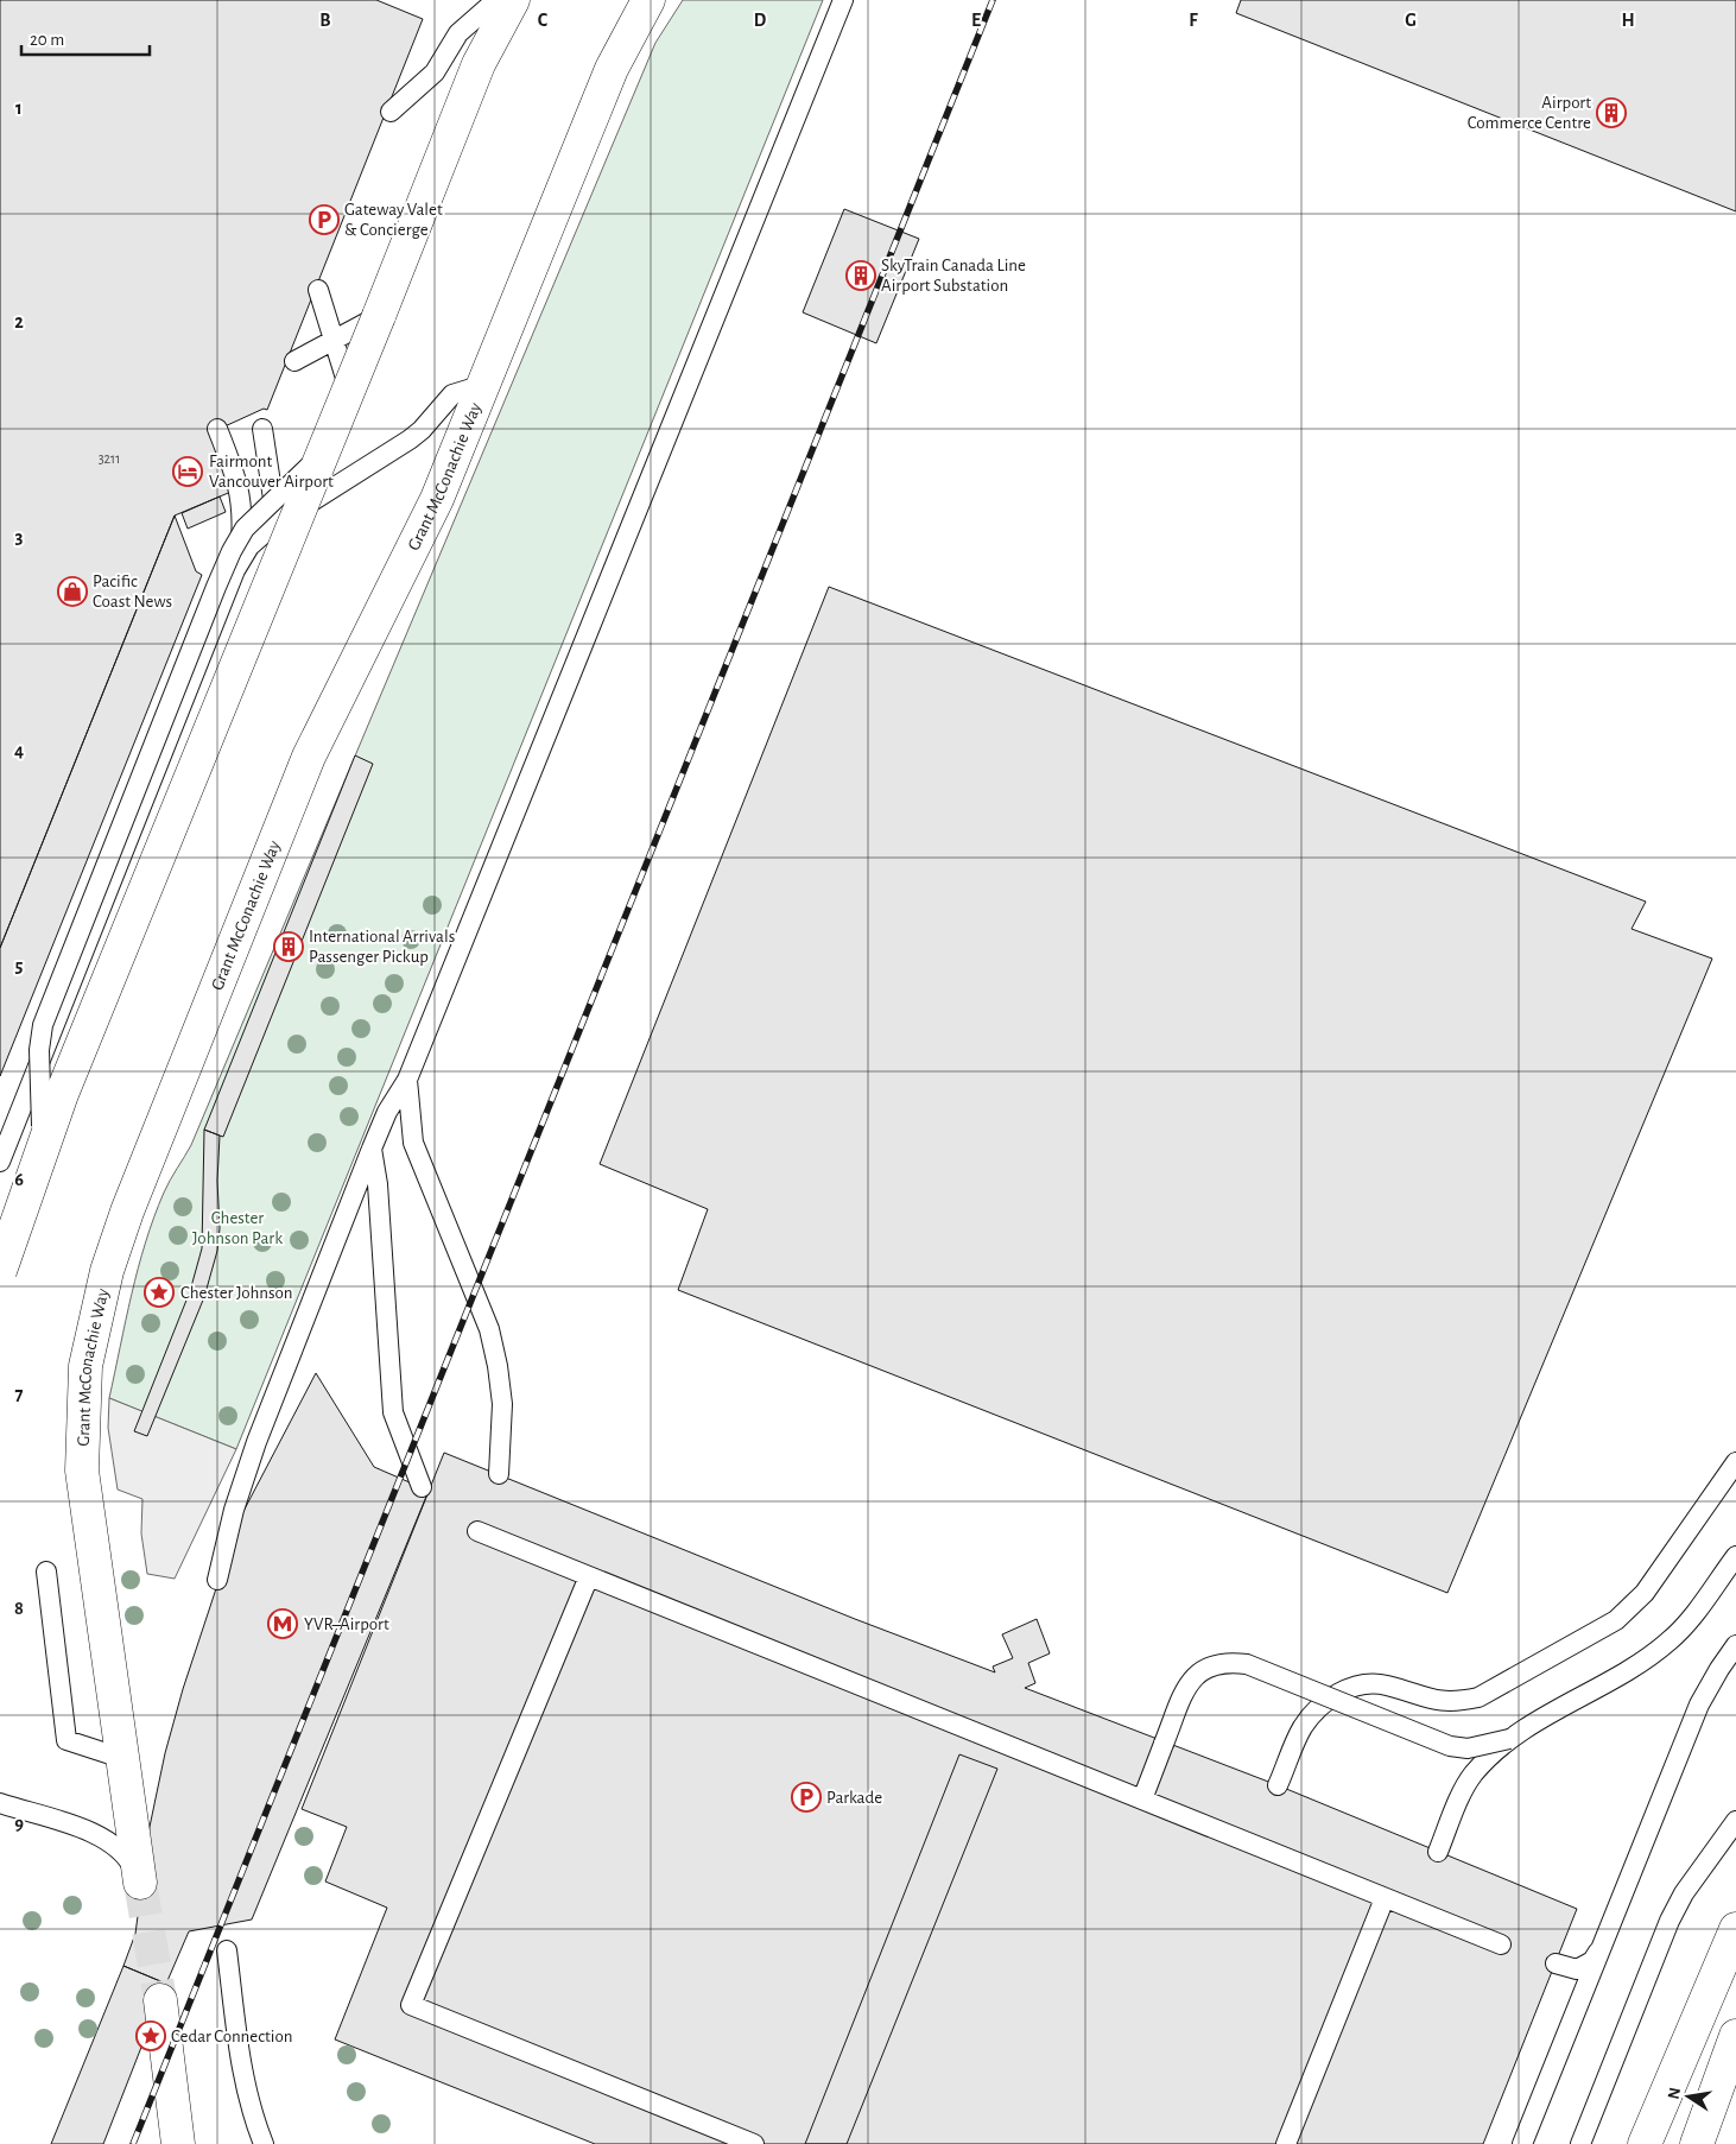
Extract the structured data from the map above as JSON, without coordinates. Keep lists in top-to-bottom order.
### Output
{
  "streets": {
    "main road": ["Grant McConachie Way"]
  },
  "parks": ["Chester Johnson Park"],
  "places": {
    "building": ["Airport Commerce Centre", "SkyTrain Canada Line Airport Substation", "International Arrivals Passenger Pickup"],
    "parking": ["Gateway Valet & Concierge", "Parkade"],
    "hotel": ["Fairmont Vancouver Airport"],
    "shop": ["Pacific Coast News"],
    "place": ["Chester Johnson", "Cedar Connection"],
    "metro station": ["YVR–Airport"]
  },
  "house_numbers": ["3211"],
  "scale_bar": "20 m",
  "north": "left",
  "grid": {
    "columns": [
      "B",
      "C",
      "D",
      "E",
      "F",
      "G",
      "H"
    ],
    "rows": [
      "1",
      "2",
      "3",
      "4",
      "5",
      "6",
      "7",
      "8",
      "9"
    ]
  }
}
